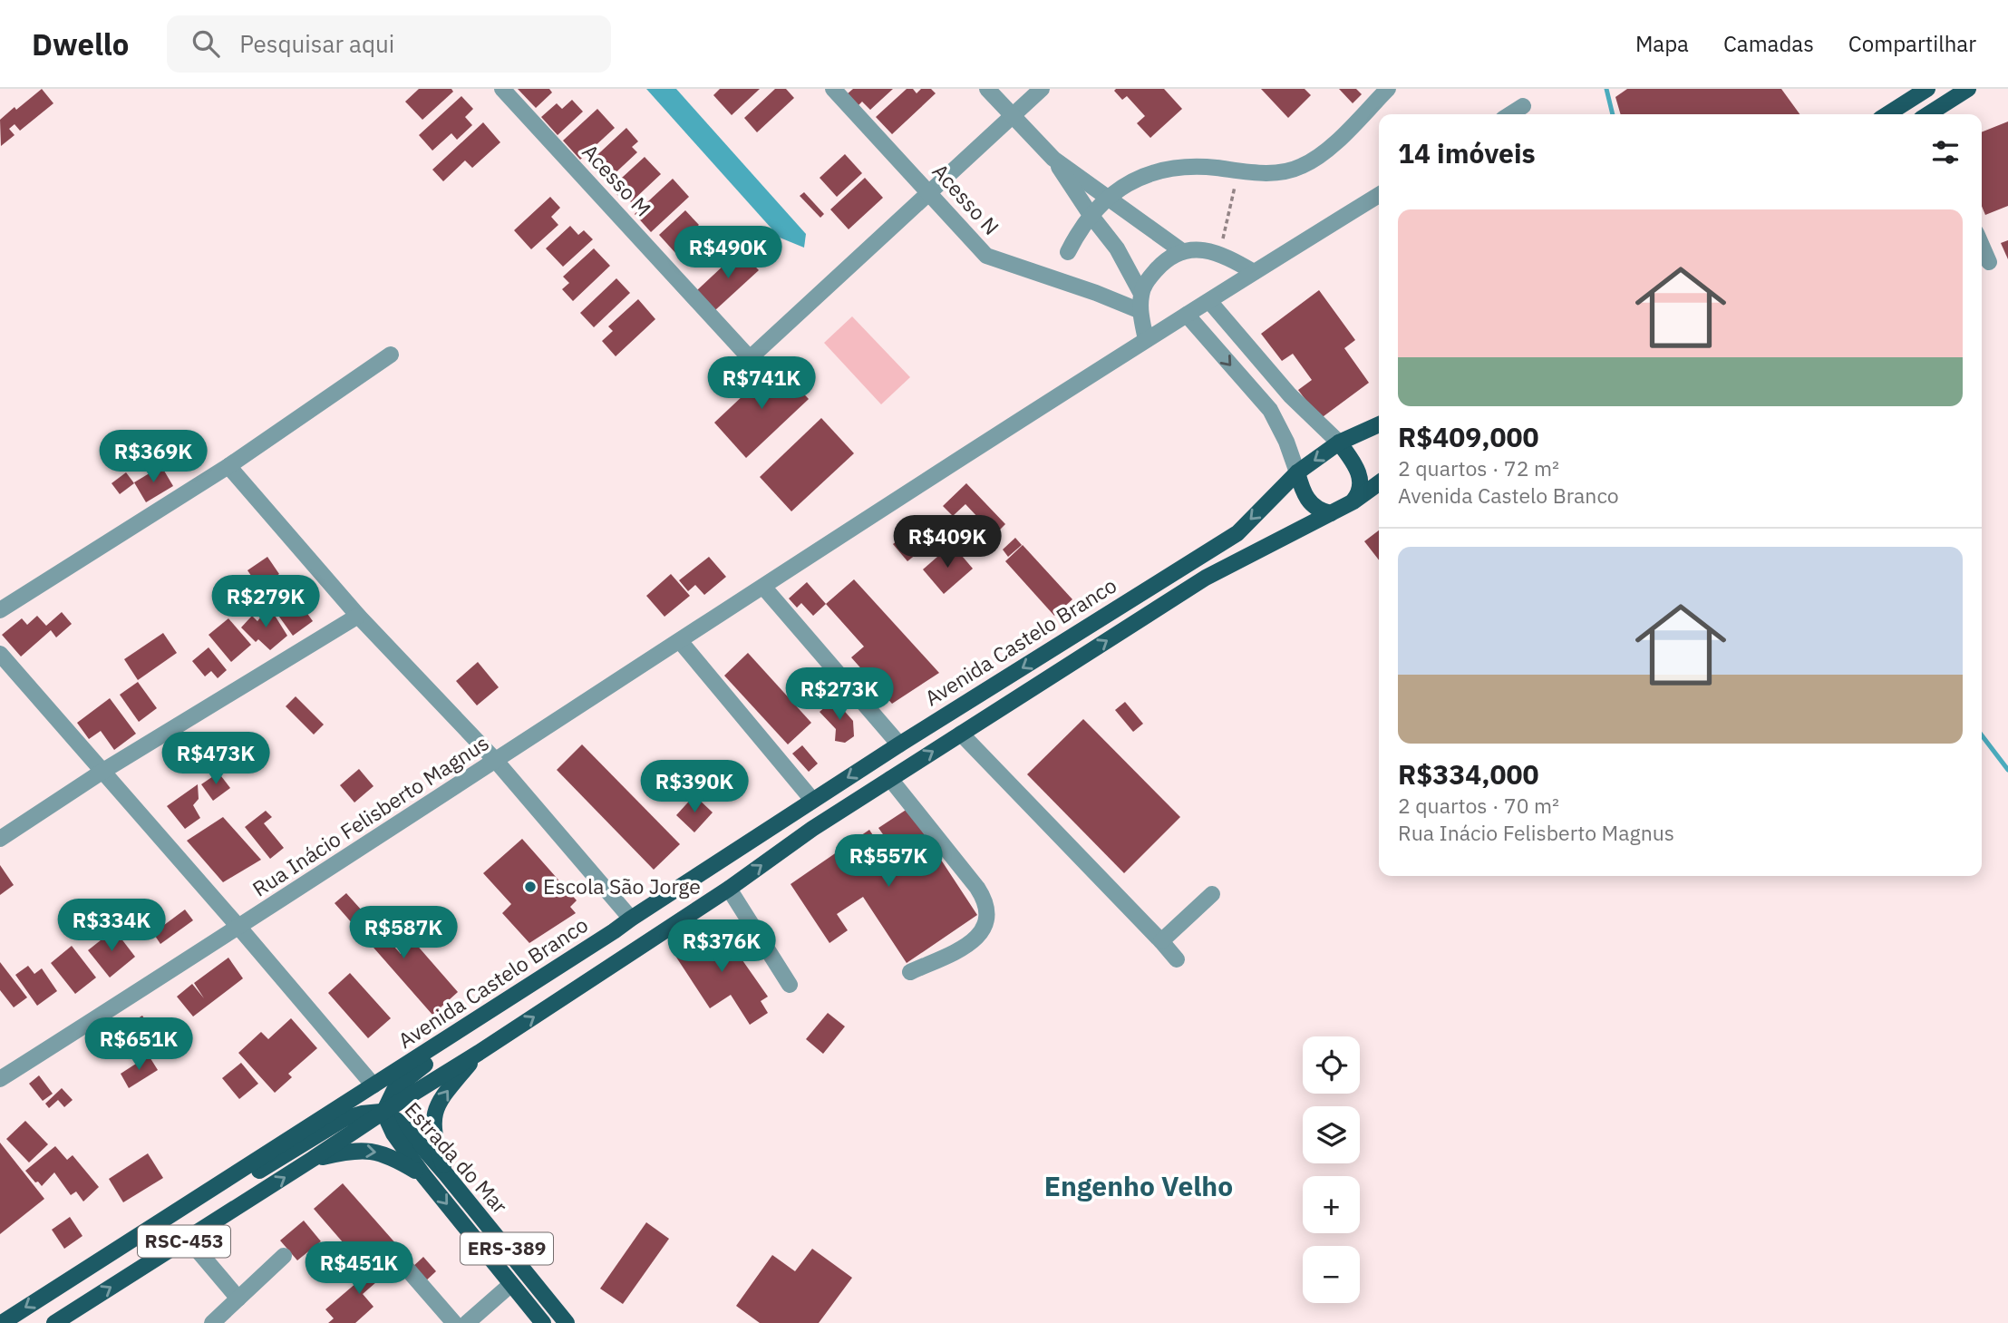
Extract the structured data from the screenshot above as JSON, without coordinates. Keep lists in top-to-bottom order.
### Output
{
  "streets": {
    "main road": [
      "Avenida Castelo Branco",
      "Estrada do Mar",
      "RSC-453",
      "ERS-389"
    ],
    "street": ["Acesso M", "Acesso N", "Rua Inácio Felisberto Magnus"]
  },
  "crossings": [
    ["Acesso M", "Acesso N"]
  ],
  "districts": ["Engenho Velho"],
  "places": ["Escola São Jorge"],
  "page": {
    "header": "Dwello",
    "search": "Pesquisar aqui",
    "nav": ["Mapa", "Camadas", "Compartilhar"],
    "heading": "14 imóveis",
    "list": [
      {
        "name": "R$409,000",
        "note": "2 quartos · 72 m² · Avenida Castelo Branco"
      },
      {
        "name": "R$334,000",
        "note": "2 quartos · 70 m² · Rua Inácio Felisberto Magnus"
      }
    ],
    "price": [
      "R$490K",
      "R$741K",
      "R$369K",
      "R$409K",
      "R$279K",
      "R$273K",
      "R$473K",
      "R$390K",
      "R$557K",
      "R$334K",
      "R$587K",
      "R$376K",
      "R$651K",
      "R$451K"
    ],
    "map_buttons": ["+", "−"]
  }
}
